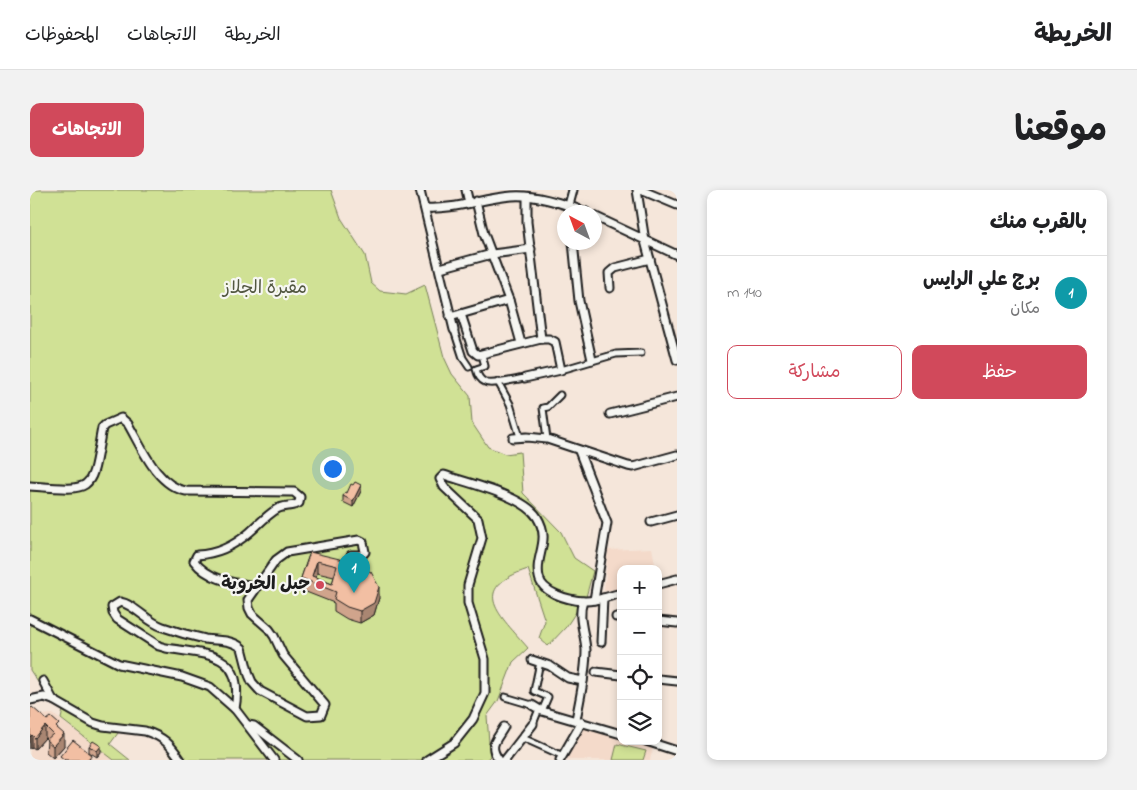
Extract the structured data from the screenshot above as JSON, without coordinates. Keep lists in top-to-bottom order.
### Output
{
  "parks": ["مقبرة الجلاز"],
  "places": ["جبل الخروبة"],
  "north": "top left",
  "page": {
    "header": "الخريطة",
    "nav": ["الخريطة", "الاتجاهات", "المحفوظات"],
    "title": "موقعنا",
    "buttons": [
      "الاتجاهات",
      ["حفظ", "مشاركة"]
    ],
    "heading": "بالقرب منك",
    "list": [
      {
        "mark": "1",
        "name": "برج علي الرايس",
        "note": "مكان",
        "value": "140 m"
      }
    ],
    "pins": "1",
    "map_buttons": ["+", "−"]
  }
}
